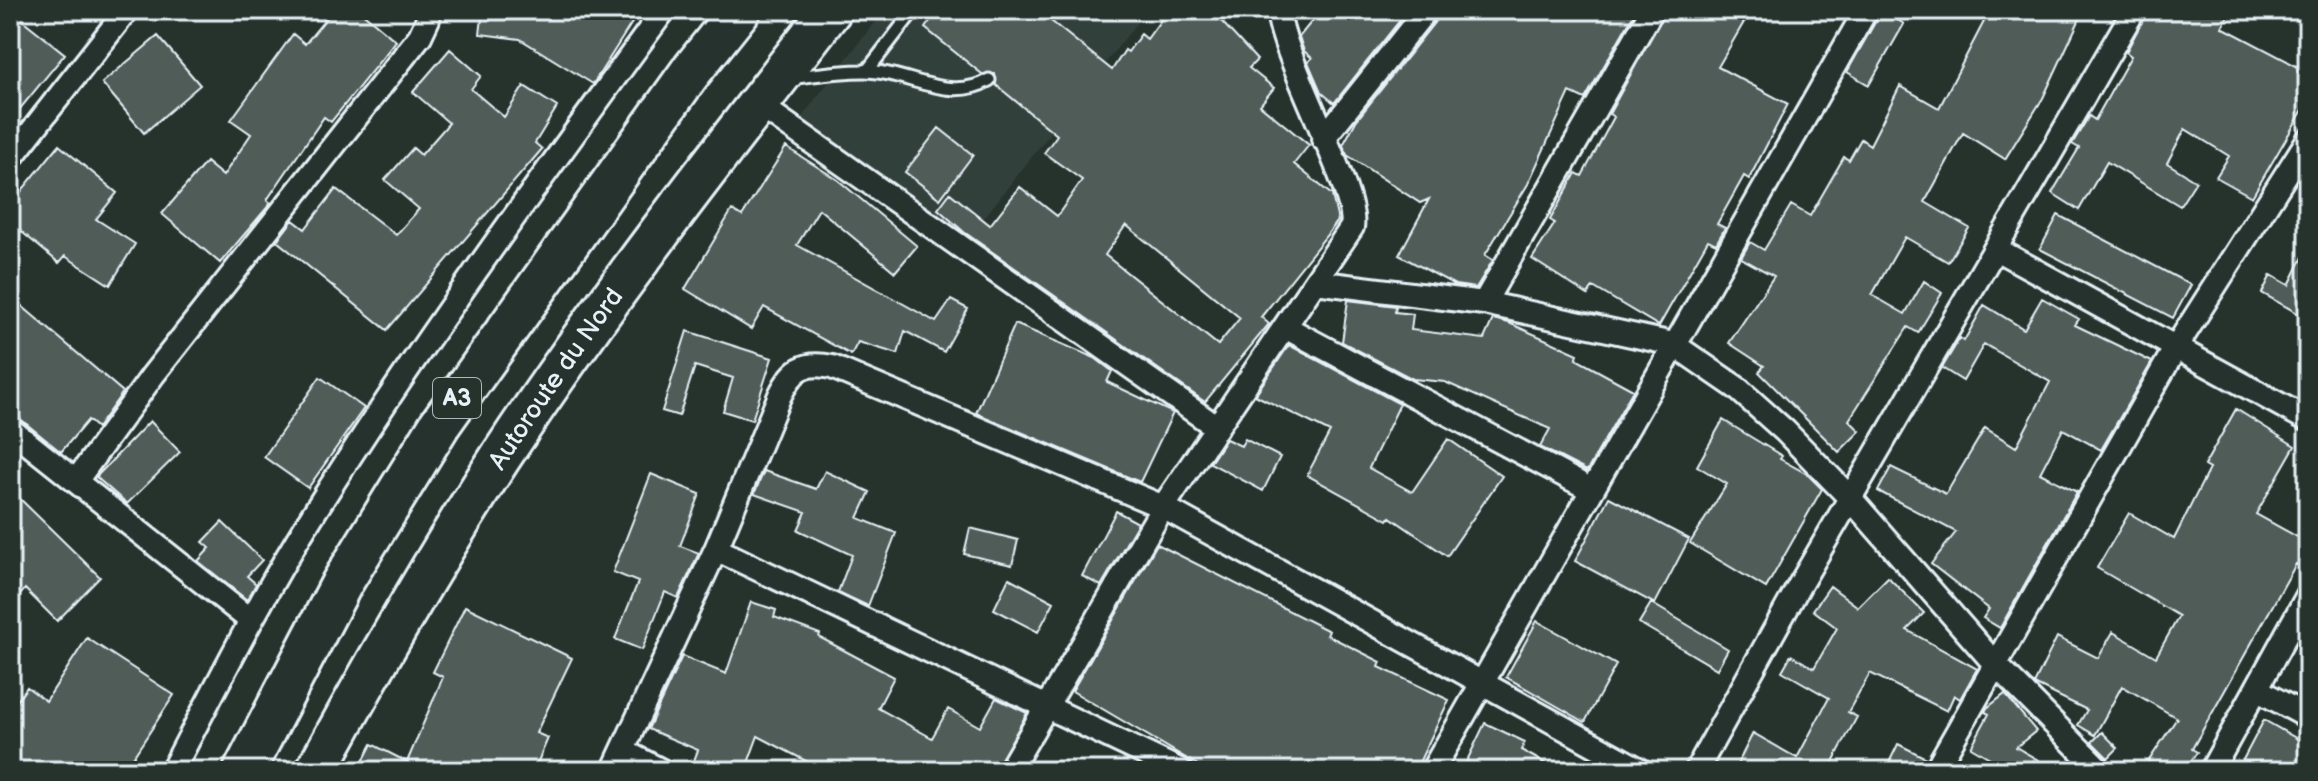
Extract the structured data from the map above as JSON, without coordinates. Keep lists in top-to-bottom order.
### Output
{
  "streets": {
    "highway": ["Autoroute du Nord", "A3"]
  }
}
